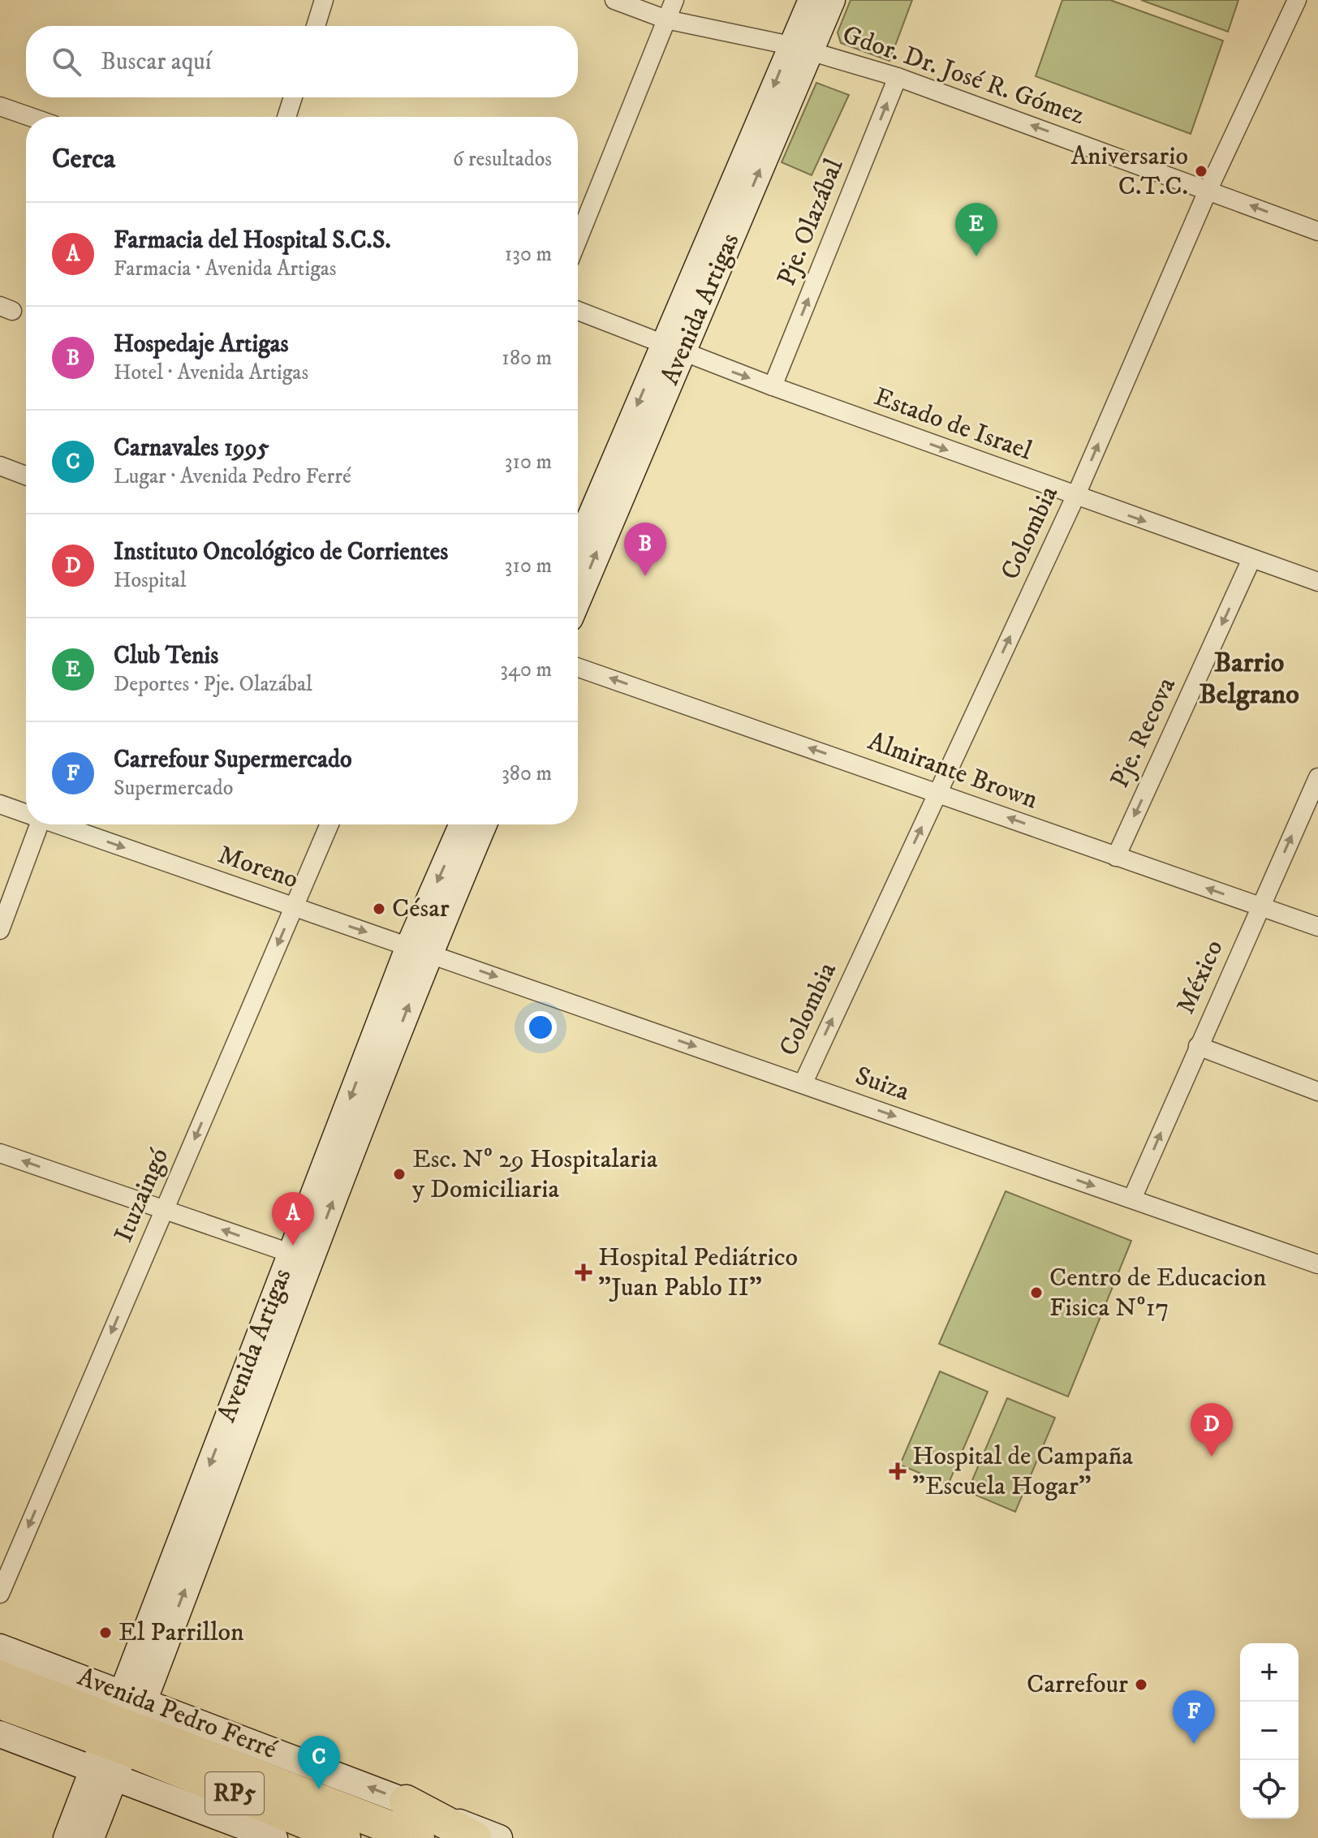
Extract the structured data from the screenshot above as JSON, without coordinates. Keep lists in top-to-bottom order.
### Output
{
  "streets": {
    "highway": ["Avenida Pedro Ferré", "RP5"],
    "main road": ["Avenida Artigas"],
    "street": [
      "Gdor. Dr. José R. Gómez",
      "Pje. Olazábal",
      "Estado de Israel",
      "Colombia",
      "Pje. Recova",
      "Almirante Brown",
      "Moreno",
      "México",
      "Suiza",
      "Ituzaingó"
    ]
  },
  "crossings": [
    ["Gdor. Dr. José R. Gómez", "Pje. Olazábal"],
    ["Gdor. Dr. José R. Gómez", "Avenida Artigas"],
    ["Gdor. Dr. José R. Gómez", "Colombia"],
    ["Pje. Olazábal", "Estado de Israel"],
    ["Avenida Artigas", "Estado de Israel"],
    ["Avenida Artigas", "Moreno"],
    ["Avenida Artigas", "Suiza"],
    ["Avenida Artigas", "Avenida Pedro Ferré"],
    ["Estado de Israel", "Colombia"],
    ["Estado de Israel", "Pje. Recova"],
    ["Colombia", "Almirante Brown"],
    ["Colombia", "Suiza"],
    ["Pje. Recova", "Almirante Brown"],
    ["Almirante Brown", "México"],
    ["Moreno", "Suiza"],
    ["Moreno", "Ituzaingó"],
    ["México", "Suiza"]
  ],
  "one_way": [
    "Gdor. Dr. José R. Gómez",
    "Pje. Olazábal",
    "Estado de Israel",
    "Colombia",
    "Pje. Recova",
    "Almirante Brown",
    "Moreno",
    "México",
    "Suiza",
    "Ituzaingó"
  ],
  "districts": ["Barrio Belgrano"],
  "places": {
    "other": [
      "Aniversario C.T.C.",
      "César",
      "Esc. Nº 29 Hospitalaria y Domiciliaria",
      "Centro de Educacion Fisica Nº17",
      "El Parrillon",
      "Carrefour"
    ],
    "health": ["Hospital Pediátrico \"Juan Pablo II\"", "Hospital de Campaña \"Escuela Hogar\""]
  },
  "page": {
    "search": "Buscar aquí",
    "heading": ["Cerca", "6 resultados"],
    "list": [
      {
        "mark": "A",
        "name": "Farmacia del Hospital S.C.S.",
        "note": "Farmacia · Avenida Artigas",
        "value": "130 m"
      },
      {
        "mark": "B",
        "name": "Hospedaje Artigas",
        "note": "Hotel · Avenida Artigas",
        "value": "180 m"
      },
      {
        "mark": "C",
        "name": "Carnavales 1995",
        "note": "Lugar · Avenida Pedro Ferré",
        "value": "310 m"
      },
      {
        "mark": "D",
        "name": "Instituto Oncológico de Corrientes",
        "note": "Hospital",
        "value": "310 m"
      },
      {
        "mark": "E",
        "name": "Club Tenis",
        "note": "Deportes · Pje. Olazábal",
        "value": "340 m"
      },
      {
        "mark": "F",
        "name": "Carrefour Supermercado",
        "note": "Supermercado",
        "value": "380 m"
      }
    ],
    "pins": [
      "E",
      "B",
      "A",
      "D",
      "F",
      "C"
    ],
    "map_buttons": ["+", "−"]
  }
}
